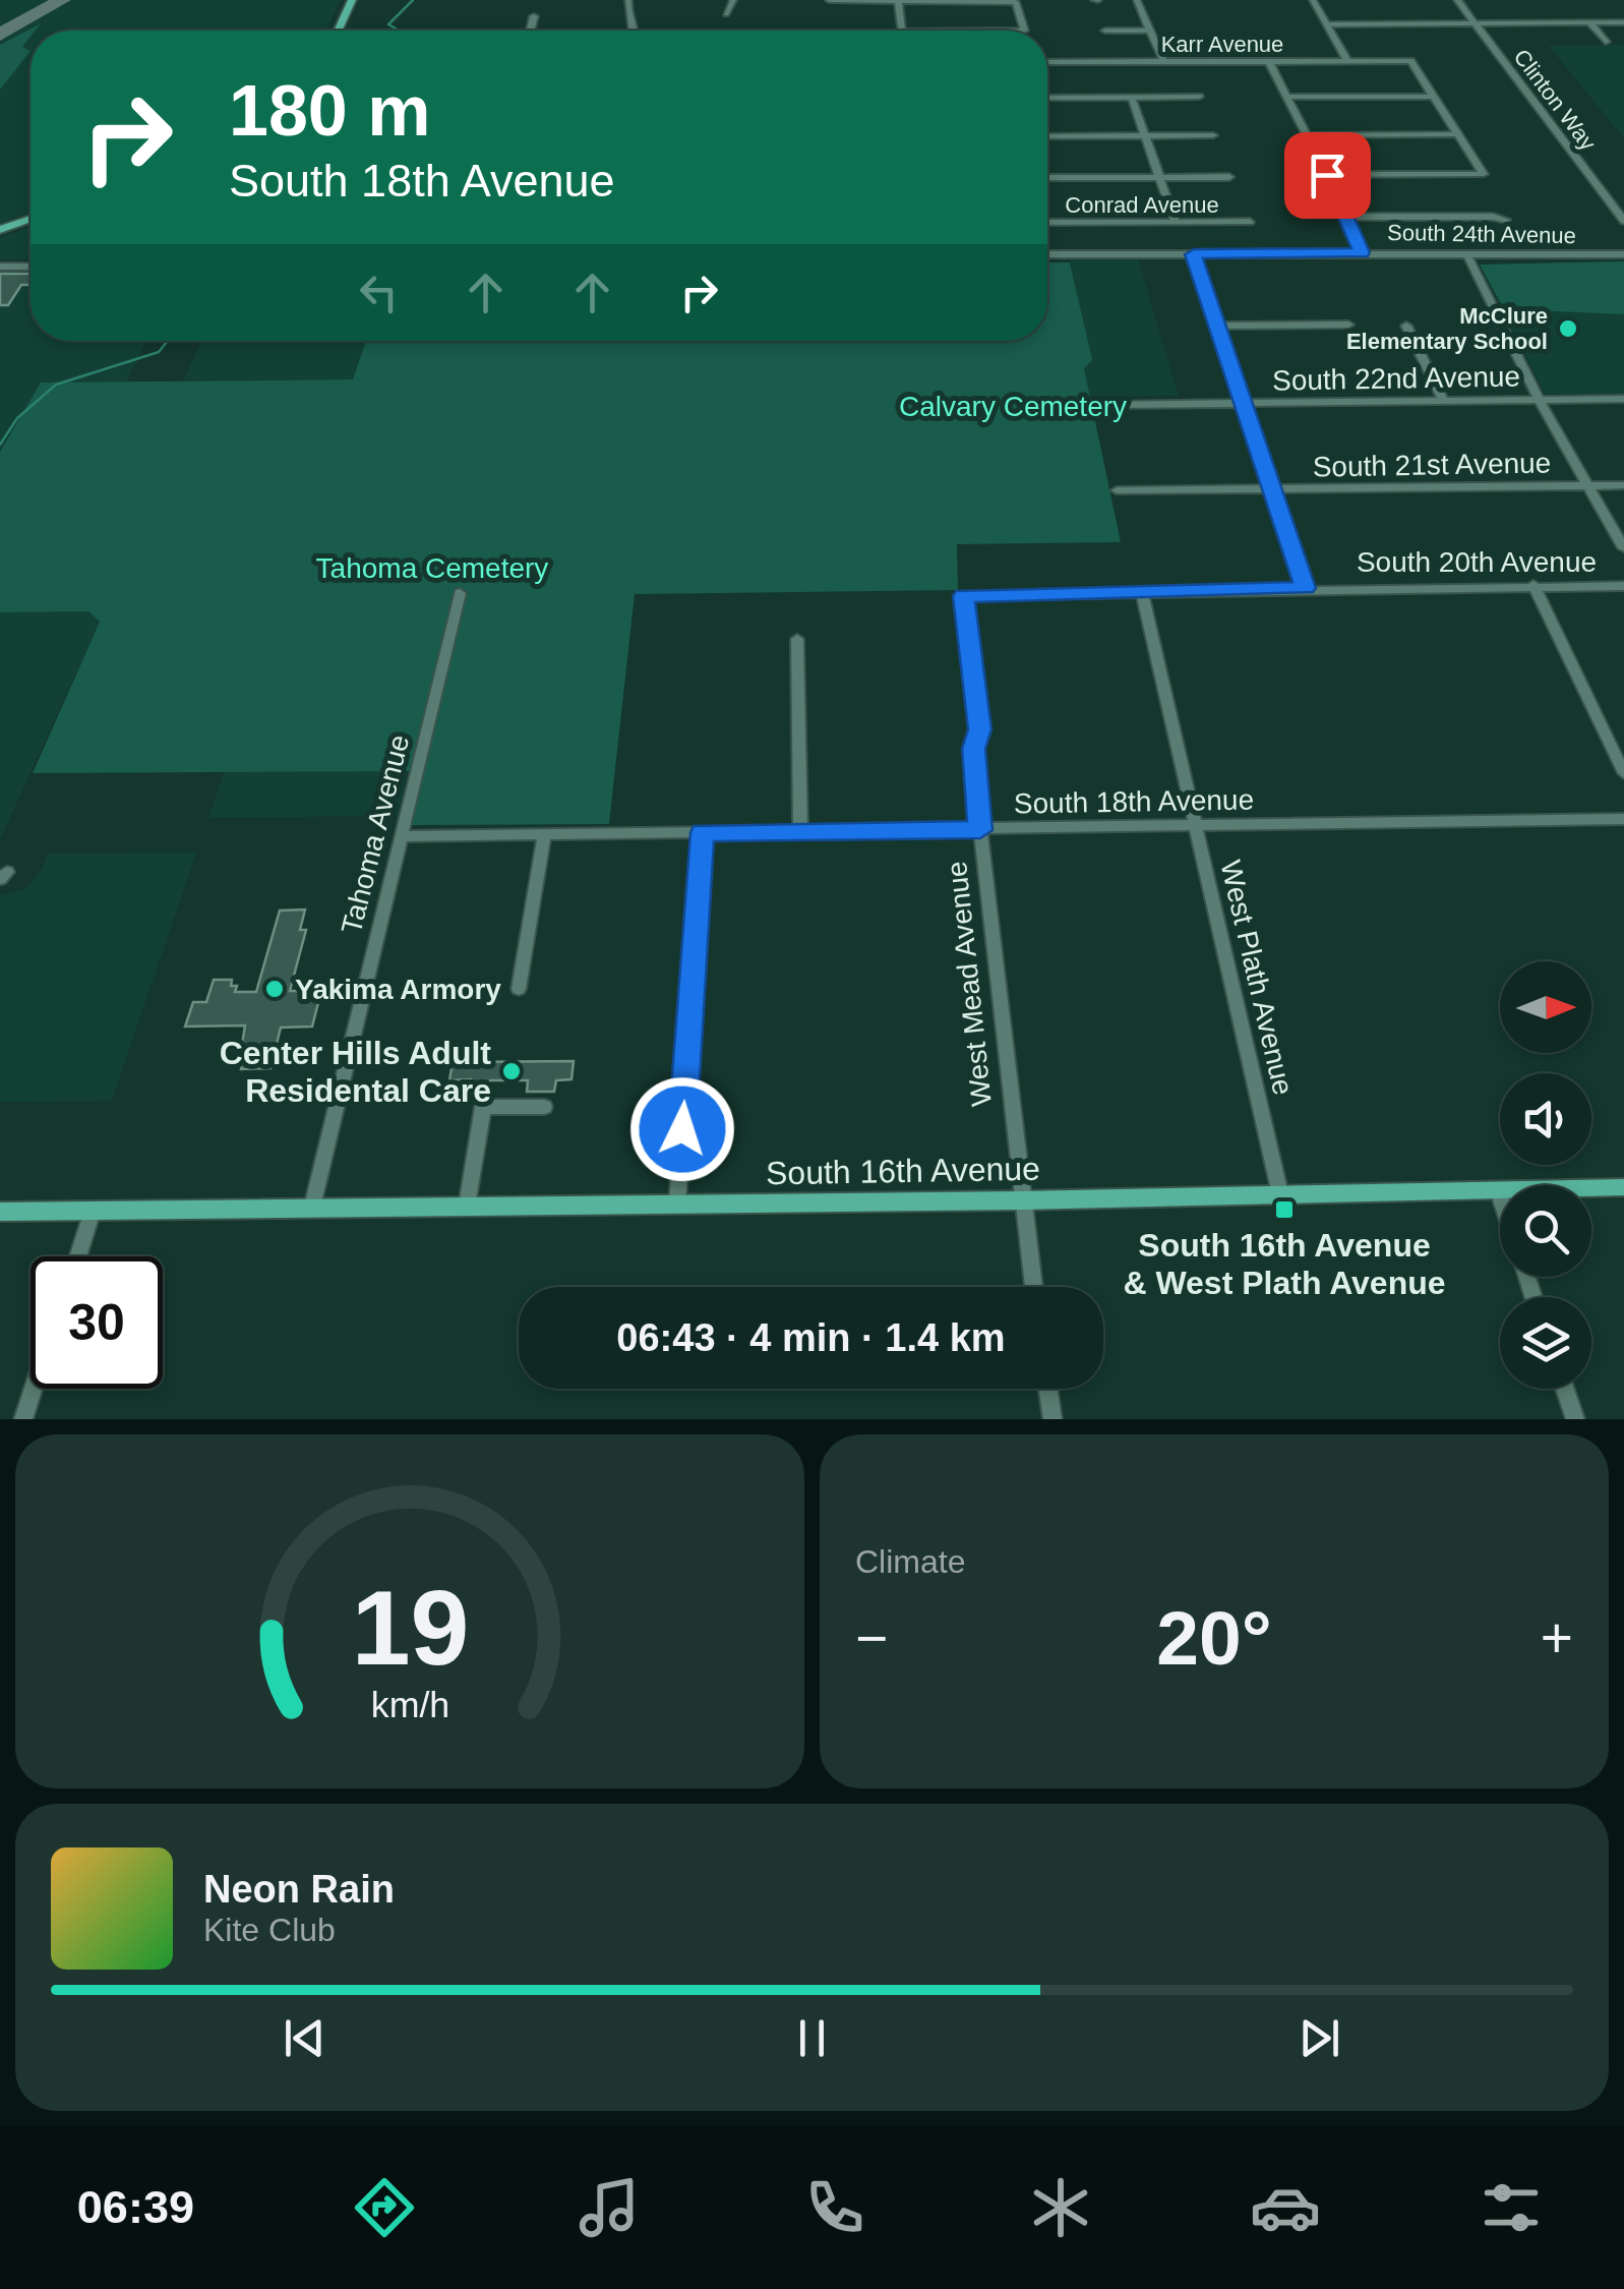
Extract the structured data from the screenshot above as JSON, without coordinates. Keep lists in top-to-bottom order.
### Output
{
  "streets": {
    "main road": ["South 16th Avenue"],
    "street": [
      "Karr Avenue",
      "Clinton Way",
      "Conrad Avenue",
      "South 24th Avenue",
      "South 22nd Avenue",
      "South 21st Avenue",
      "South 20th Avenue",
      "South 18th Avenue",
      "Tahoma Avenue",
      "West Plath Avenue",
      "West Mead Avenue"
    ]
  },
  "crossings": [
    ["South 20th Avenue", "West Plath Avenue"],
    ["South 20th Avenue", "West Mead Avenue"],
    ["South 18th Avenue", "Tahoma Avenue"],
    ["South 18th Avenue", "West Plath Avenue"],
    ["South 18th Avenue", "West Mead Avenue"],
    ["Tahoma Avenue", "South 16th Avenue"],
    ["West Plath Avenue", "South 16th Avenue"],
    ["West Mead Avenue", "South 16th Avenue"]
  ],
  "parks": ["Calvary Cemetery", "Tahoma Cemetery"],
  "places": {
    "other": ["McClure Elementary School", "Yakima Armory", "Center Hills Adult Residental Care"],
    "transit": ["South 16th Avenue & West Plath Avenue"]
  },
  "north": "right",
  "page": {
    "turn": ["180 m", "South 18th Avenue"],
    "limit": "30",
    "trip": "06:43 · 4 min · 1.4 km",
    "tile": "Climate",
    "heat": ["−", "20°", "+"],
    "song": ["Neon Rain", "Kite Club"],
    "tabs": "06:39",
    "gauge": ["19", "km/h"]
  }
}
